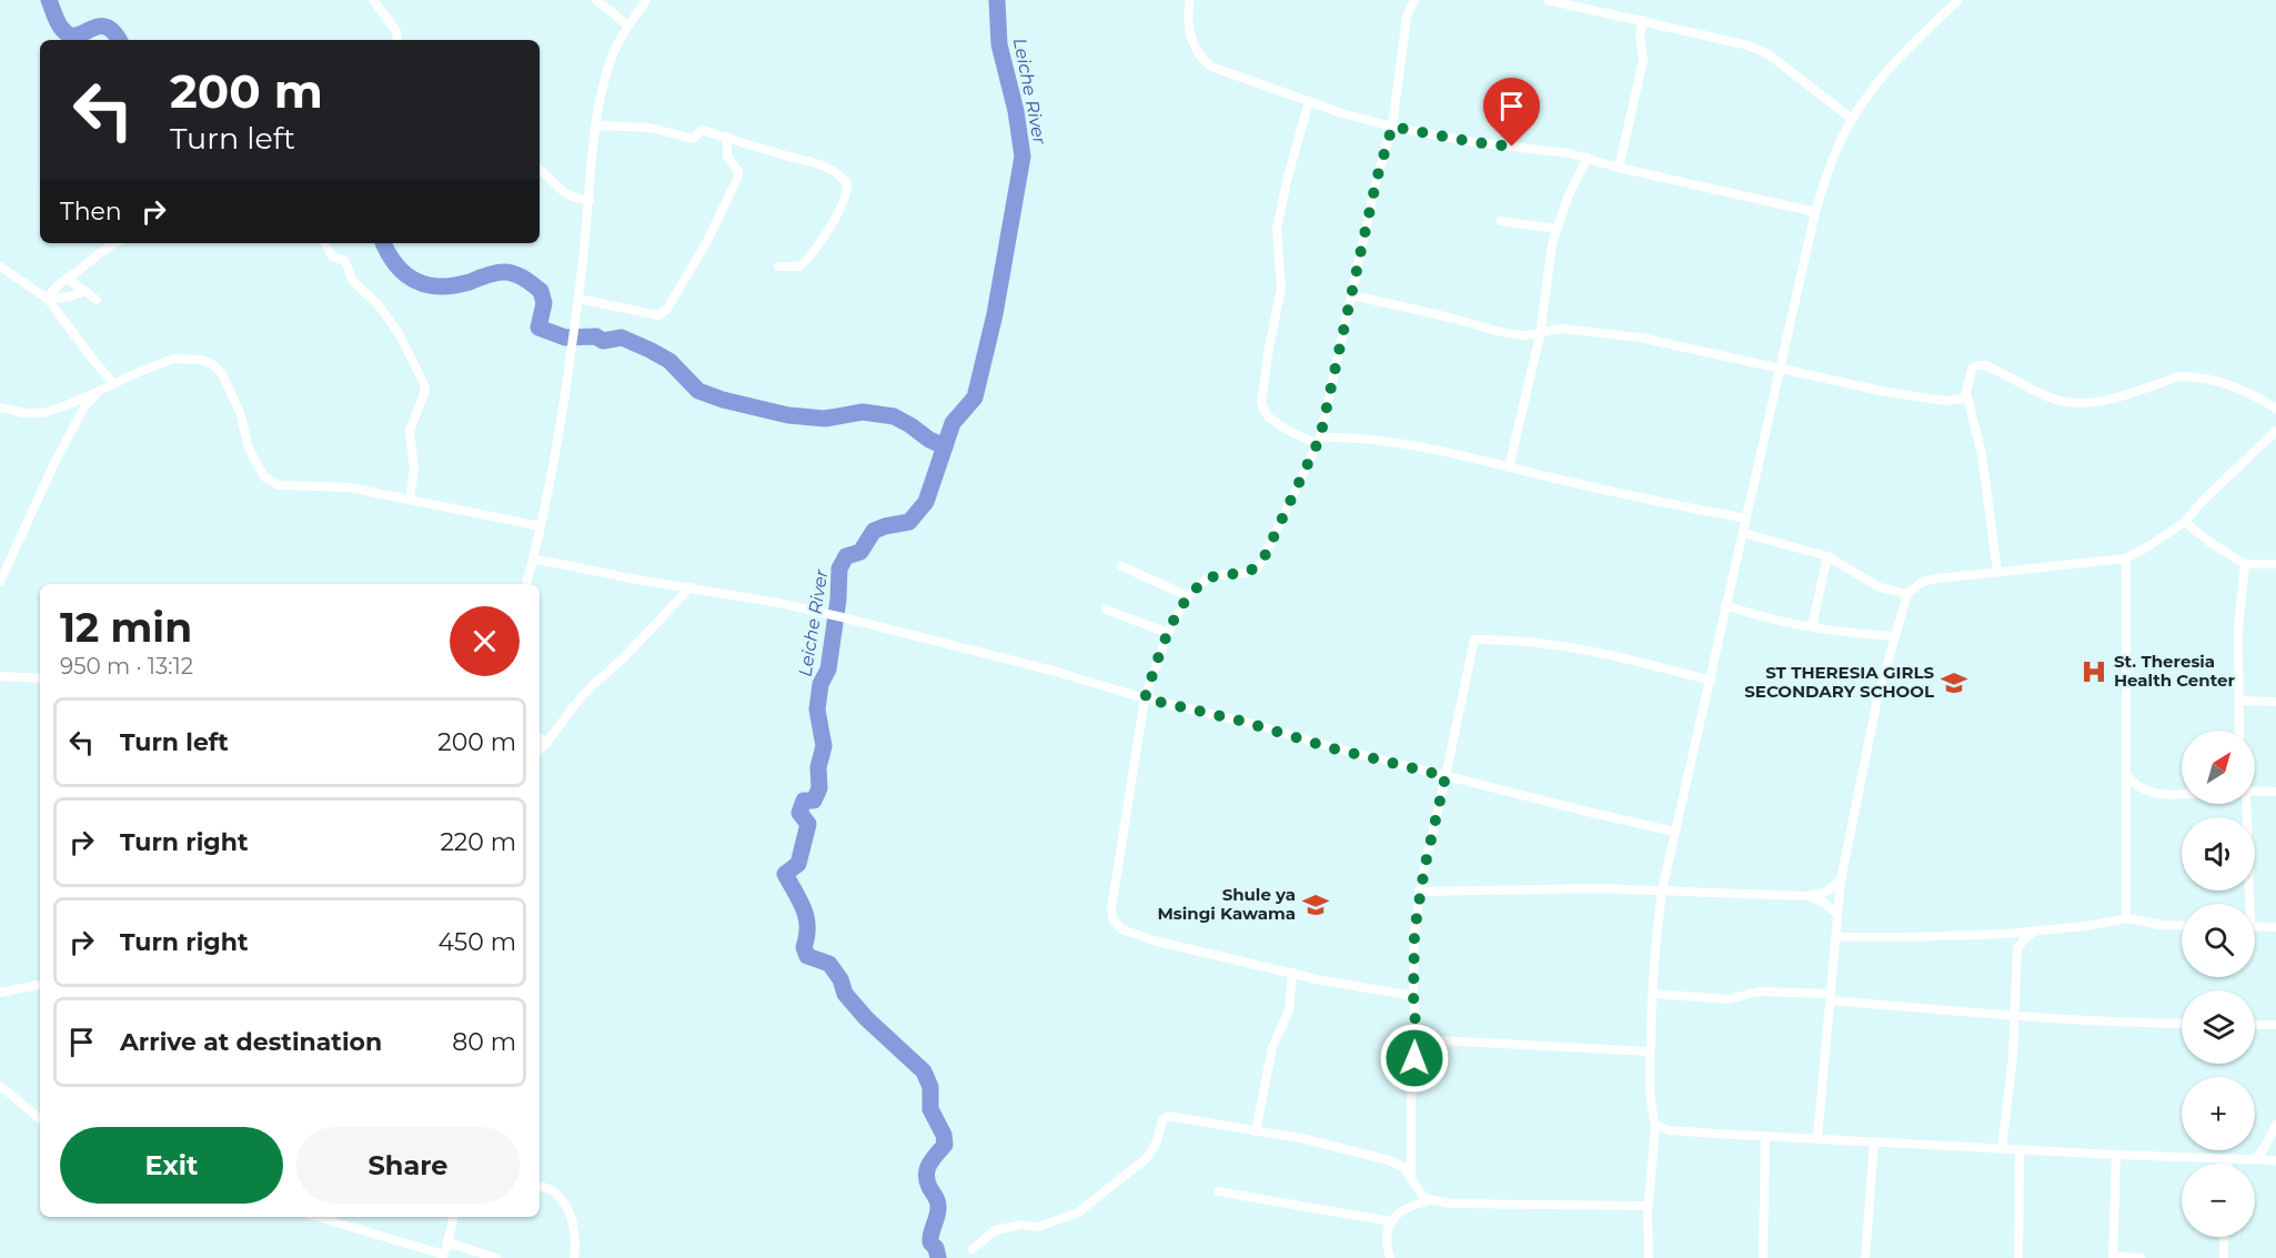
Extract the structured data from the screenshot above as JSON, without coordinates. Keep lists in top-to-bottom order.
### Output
{
  "water": ["Leiche River"],
  "places": {
    "hospital": ["St. Theresia Health Center"],
    "school or university": ["ST THERESIA GIRLS SECONDARY SCHOOL", "Shule ya Msingi Kawama"]
  },
  "north": "top right",
  "page": {
    "turn": ["200 m", "Turn left"],
    "then": "Then",
    "heading": ["12 min", "950 m · 13:12"],
    "list": [
      {
        "name": "Turn left",
        "value": "200 m"
      },
      {
        "name": "Turn right",
        "value": "220 m"
      },
      {
        "name": "Turn right",
        "value": "450 m"
      },
      {
        "name": "Arrive at destination",
        "value": "80 m"
      }
    ],
    "map_buttons": ["+", "−"],
    "buttons": ["Exit", "Share"]
  }
}
